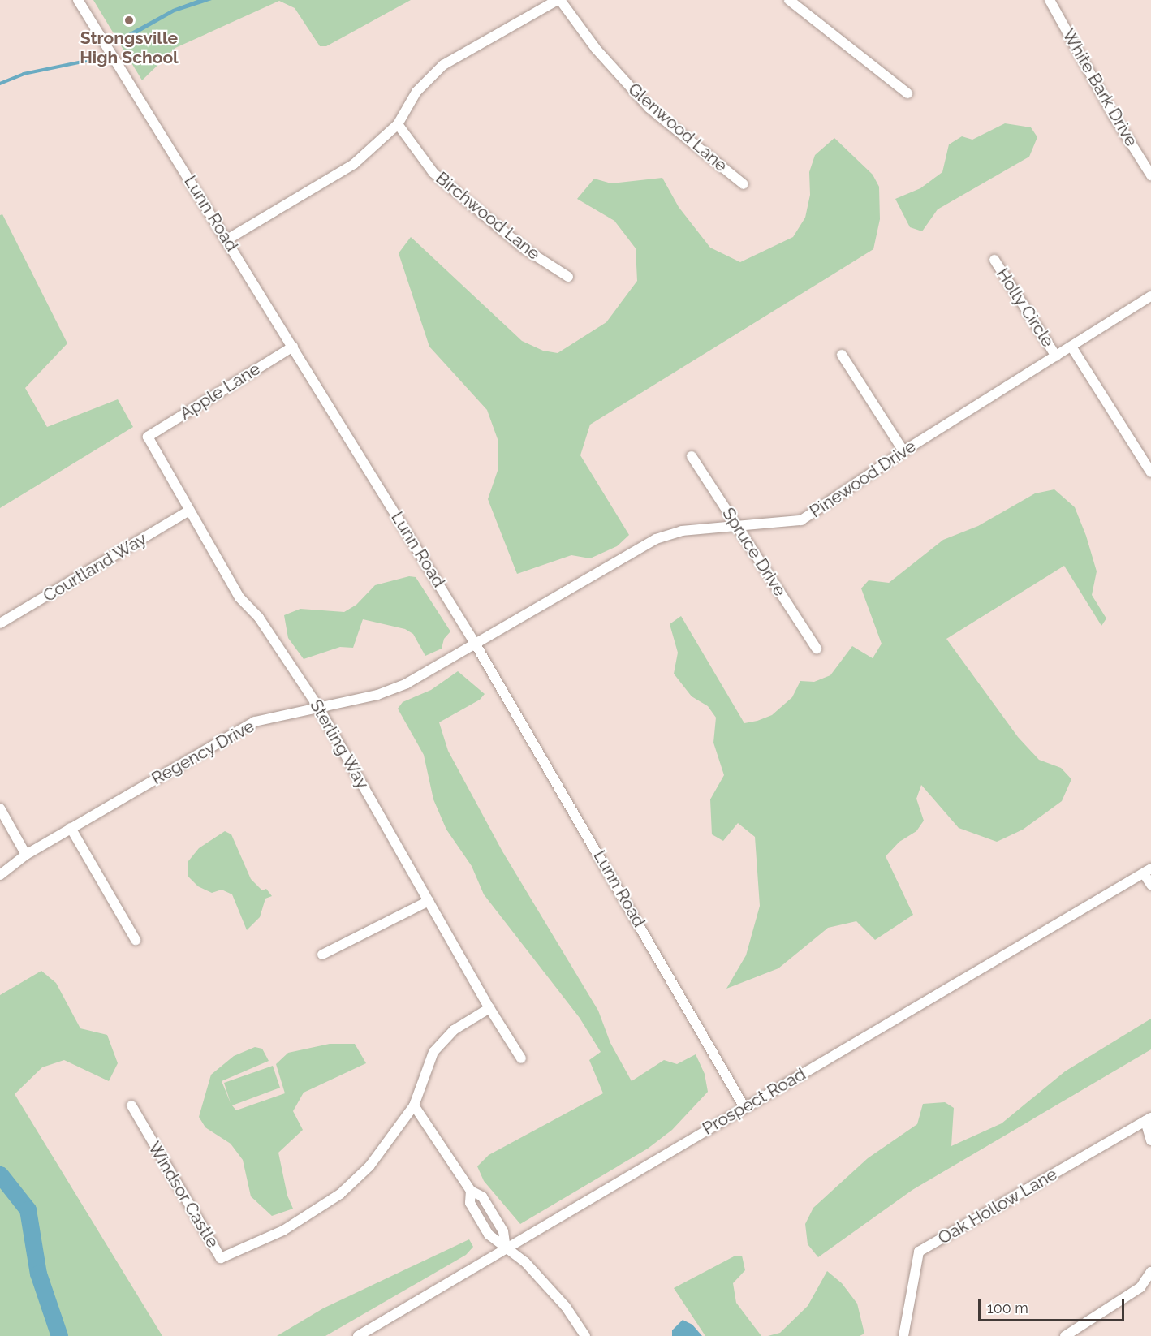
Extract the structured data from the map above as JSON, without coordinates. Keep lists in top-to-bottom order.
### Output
{
  "streets": {
    "street": [
      "White Bark Drive",
      "Glenwood Lane",
      "Lunn Road",
      "Birchwood Lane",
      "Holly Circle",
      "Apple Lane",
      "Pinewood Drive",
      "Spruce Drive",
      "Courtland Way",
      "Sterling Way",
      "Regency Drive",
      "Prospect Road",
      "Windsor Castle",
      "Oak Hollow Lane"
    ]
  },
  "crossings": [
    ["Lunn Road", "Apple Lane"],
    ["Lunn Road", "Pinewood Drive"],
    ["Lunn Road", "Regency Drive"],
    ["Lunn Road", "Prospect Road"],
    ["Holly Circle", "Pinewood Drive"],
    ["Apple Lane", "Sterling Way"],
    ["Pinewood Drive", "Spruce Drive"],
    ["Pinewood Drive", "Regency Drive"],
    ["Courtland Way", "Sterling Way"],
    ["Sterling Way", "Regency Drive"],
    ["Sterling Way", "Windsor Castle"]
  ],
  "places": ["Strongsville High School"],
  "scale_bar": "100 m"
}
